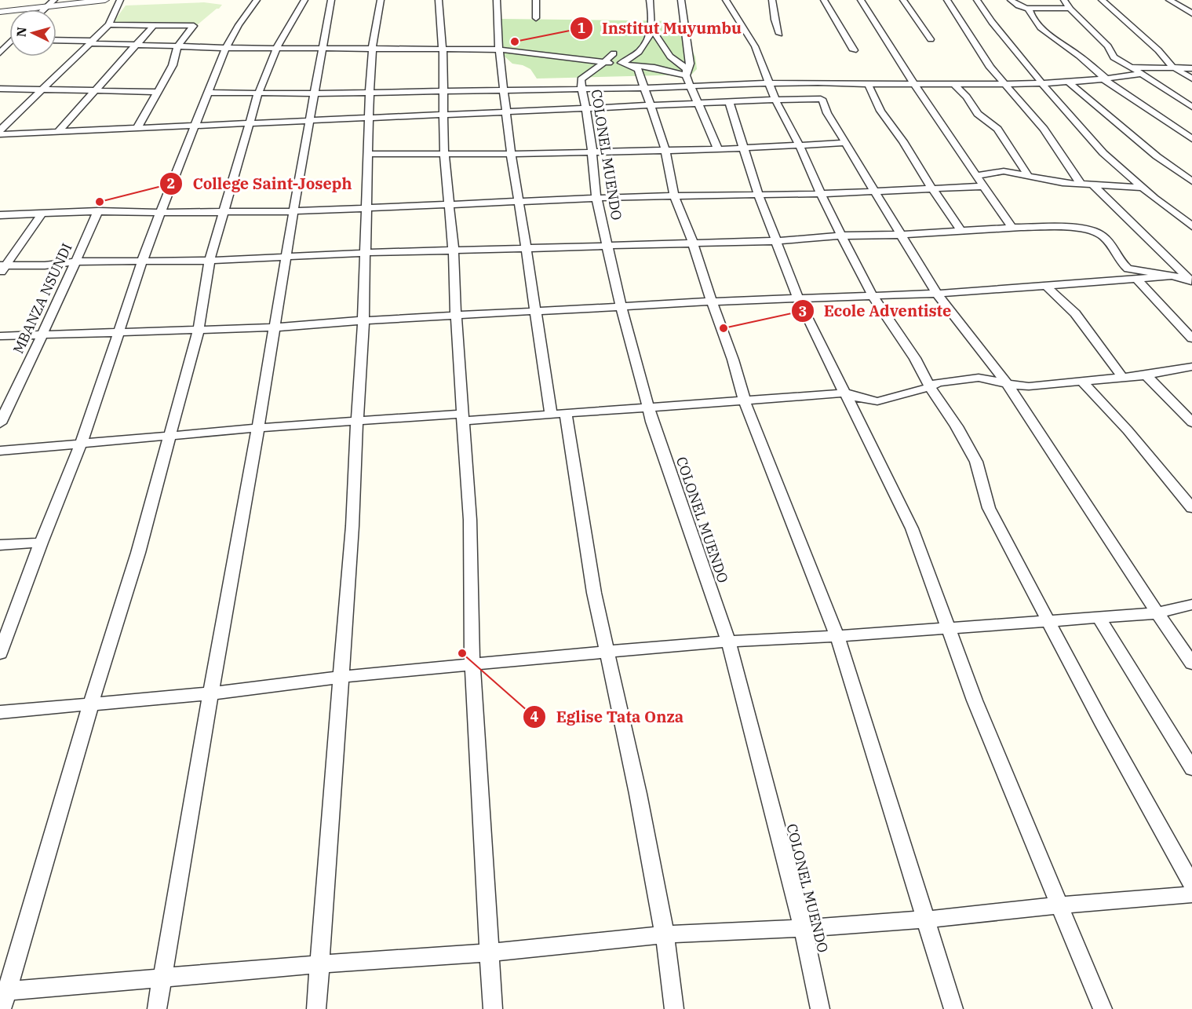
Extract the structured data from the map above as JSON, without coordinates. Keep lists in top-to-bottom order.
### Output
{
  "streets": {
    "street": ["COLONEL MUENDO", "MBANZA NSUNDI"]
  },
  "places": [
    "Institut Muyumbu",
    "College Saint-Joseph",
    "Ecole Adventiste",
    "Eglise Tata Onza"
  ],
  "north": "left"
}
